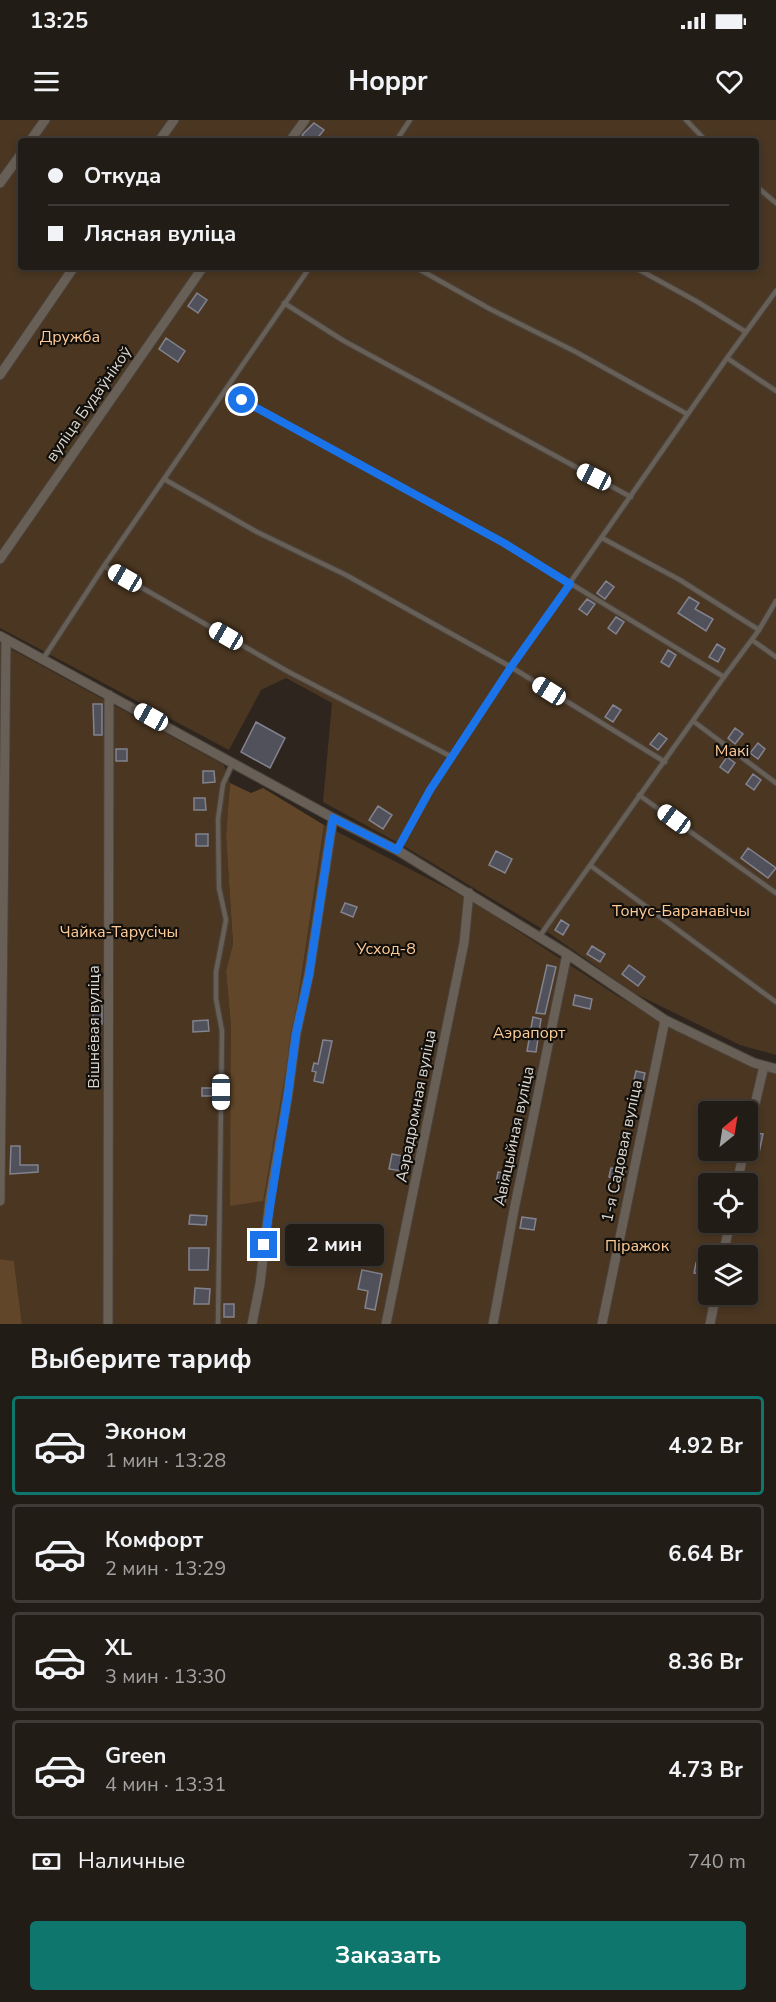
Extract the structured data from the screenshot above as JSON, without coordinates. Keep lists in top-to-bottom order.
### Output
{
  "streets": {
    "street": [
      "вуліца Будаўнікоў",
      "Вішнёвая вуліца",
      "Аэрадромная вуліца",
      "Авіяцыйная вуліца",
      "1-я Садовая вуліца"
    ]
  },
  "parks": [
    "Дружба",
    "Макі",
    "Тонус-Баранавічы",
    "Чайка-Тарусічы",
    "Усход-8",
    "Аэрапорт",
    "Піражок"
  ],
  "north": "top right",
  "page": {
    "status": "13:25",
    "header": "Hoppr",
    "banner": ["Откуда", "Лясная вуліца"],
    "bubble": "2 мин",
    "heading": "Выберите тариф",
    "list": [
      {
        "name": "Эконом",
        "note": "1 мин · 13:28",
        "value": "4.92 Br"
      },
      {
        "name": "Комфорт",
        "note": "2 мин · 13:29",
        "value": "6.64 Br"
      },
      {
        "name": "XL",
        "note": "3 мин · 13:30",
        "value": "8.36 Br"
      },
      {
        "name": "Green",
        "note": "4 мин · 13:31",
        "value": "4.73 Br"
      }
    ],
    "pay": ["Наличные", "740 m"],
    "buttons": "Заказать"
  }
}
